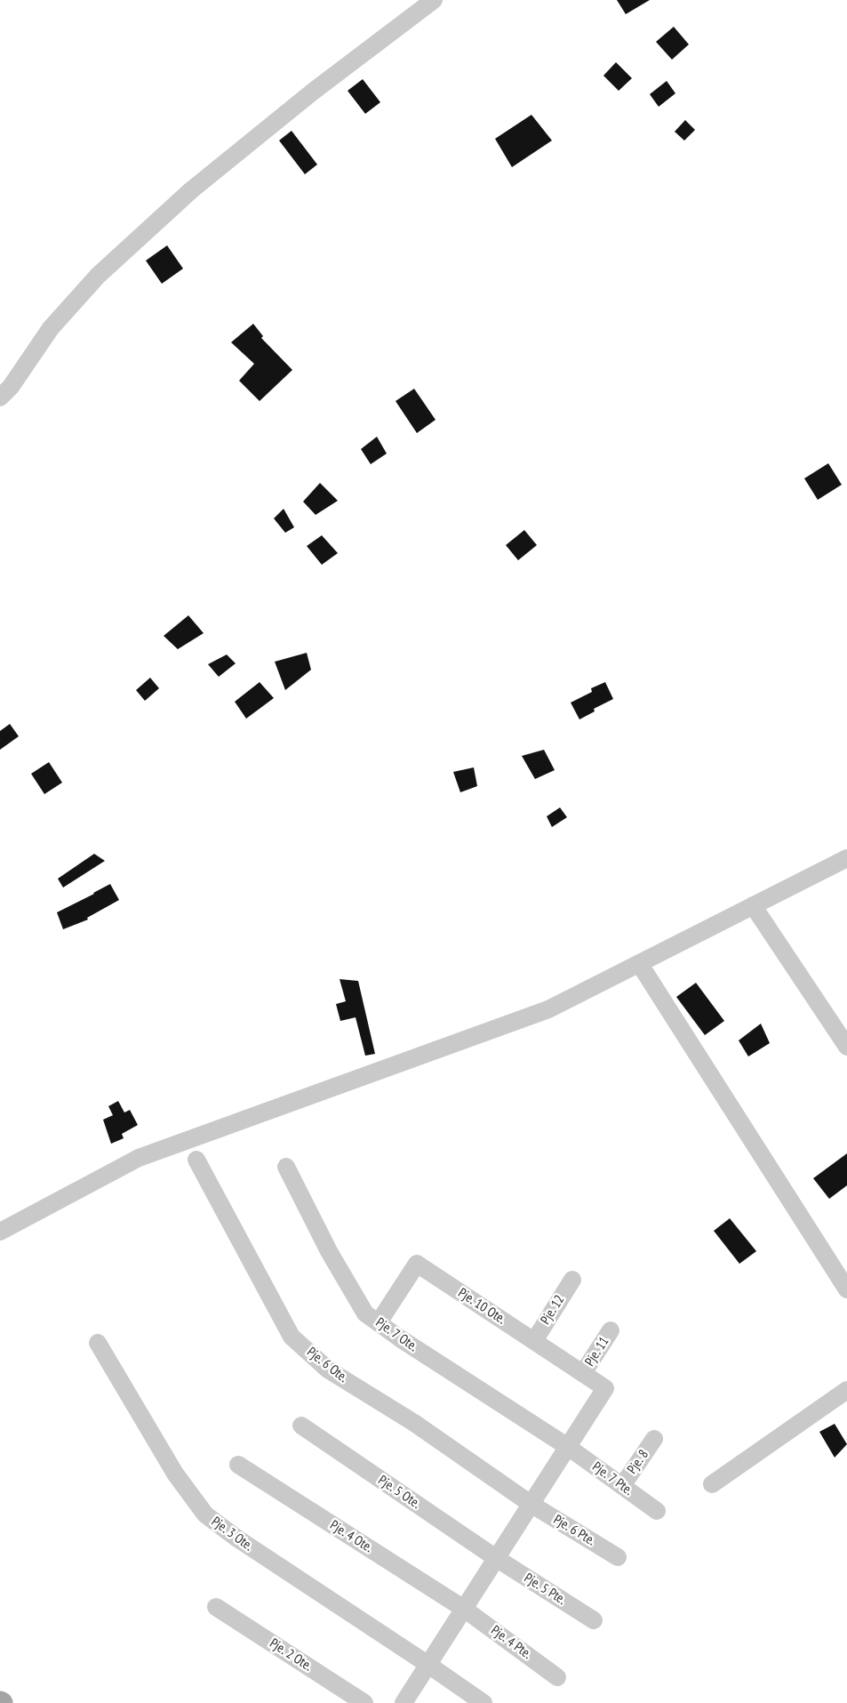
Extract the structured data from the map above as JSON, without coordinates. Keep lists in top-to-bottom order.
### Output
{
  "streets": {
    "street": [
      "Pje. 10 Ote.",
      "Pje. 12",
      "Pje. 7 Ote.",
      "Pje. 11",
      "Pje. 6 Ote.",
      "Pje. 8",
      "Pje. 7 Pte.",
      "Pje. 5 Ote.",
      "Pje. 6 Pte.",
      "Pje. 3 Ote.",
      "Pje. 4 Ote.",
      "Pje. 5 Pte.",
      "Pje. 4 Pte.",
      "Pje. 2 Ote."
    ]
  },
  "crossings": [
    ["Pje. 10 Ote.", "Pje. 12"],
    ["Pje. 10 Ote.", "Pje. 7 Ote."],
    ["Pje. 10 Ote.", "Pje. 11"],
    ["Pje. 10 Ote.", "Pje. 7 Pte."],
    ["Pje. 7 Ote.", "Pje. 7 Pte."],
    ["Pje. 6 Ote.", "Pje. 6 Pte."],
    ["Pje. 8", "Pje. 7 Pte."],
    ["Pje. 5 Ote.", "Pje. 5 Pte."],
    ["Pje. 4 Ote.", "Pje. 4 Pte."]
  ]
}
